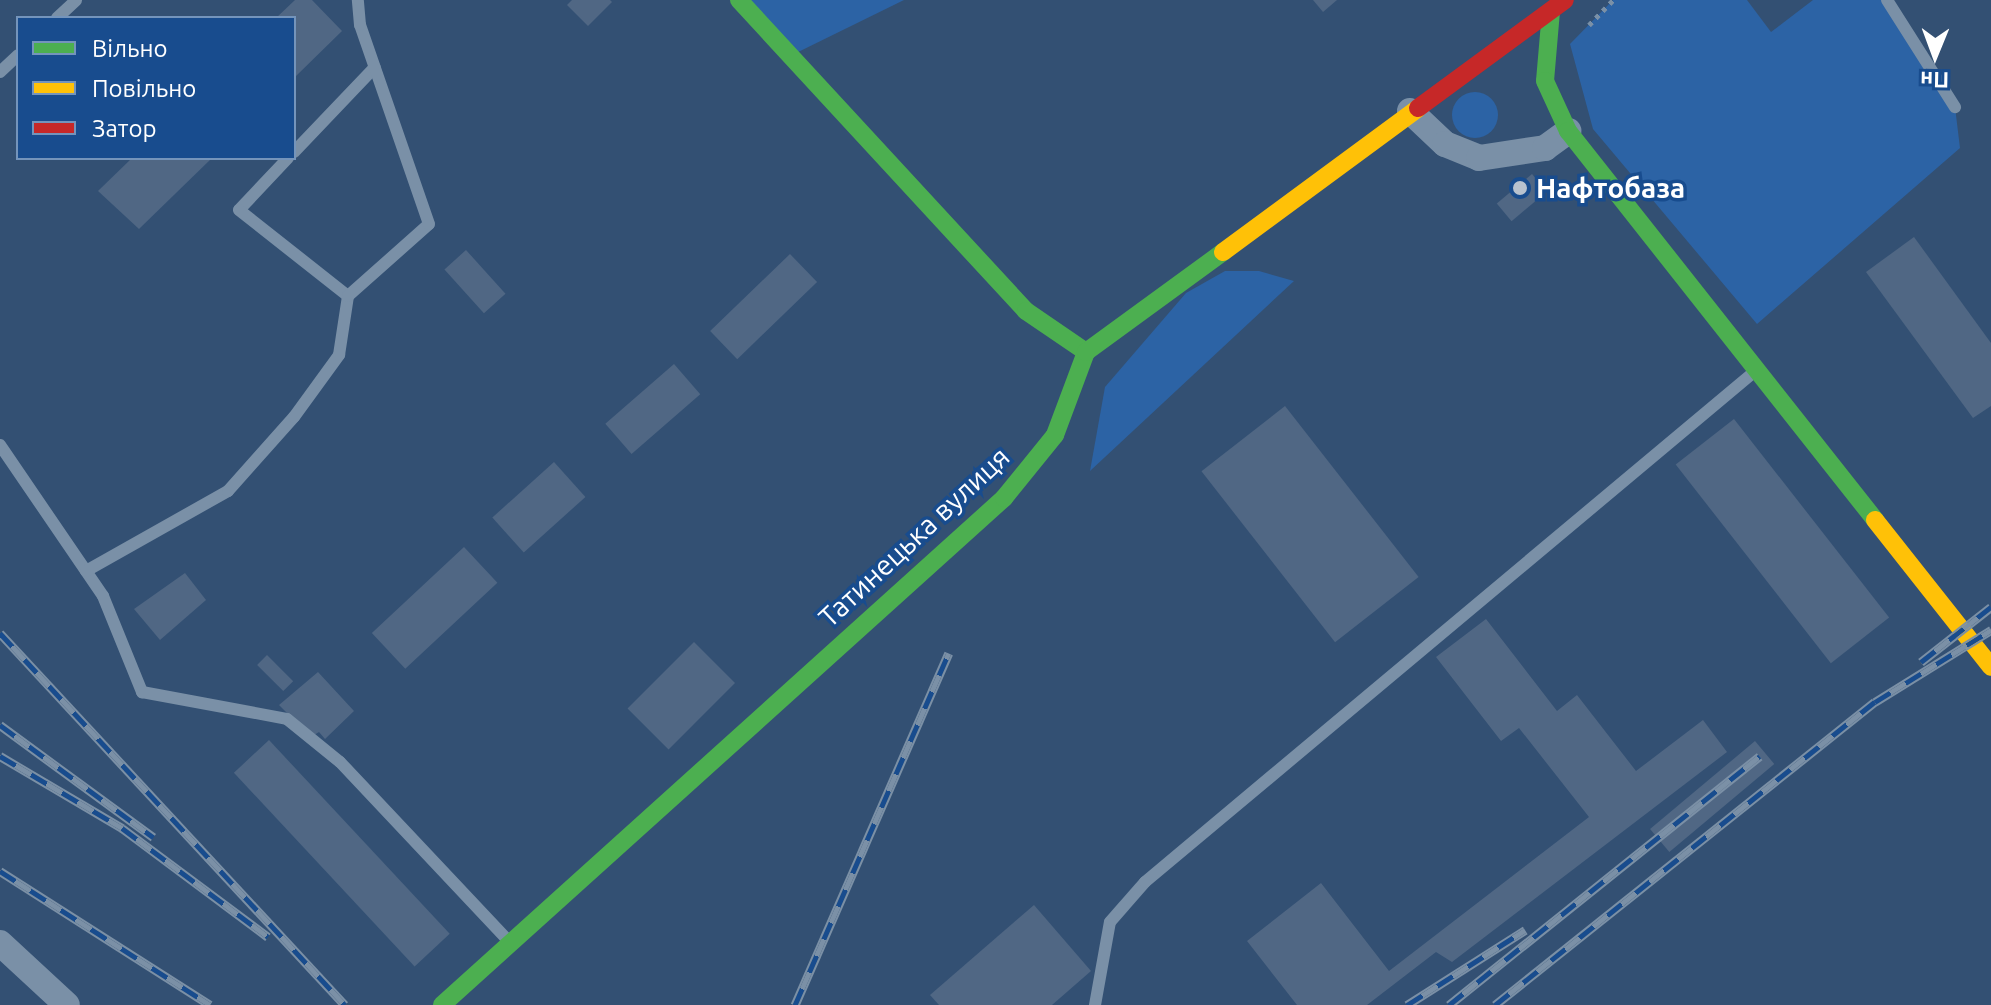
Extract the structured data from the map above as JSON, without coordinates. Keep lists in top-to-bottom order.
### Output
{
  "streets": {
    "street": ["Татинецька вулиця"]
  },
  "places": ["Нафтобаза"],
  "legend": ["Вільно", "Повільно", "Затор"],
  "north": "bottom"
}
